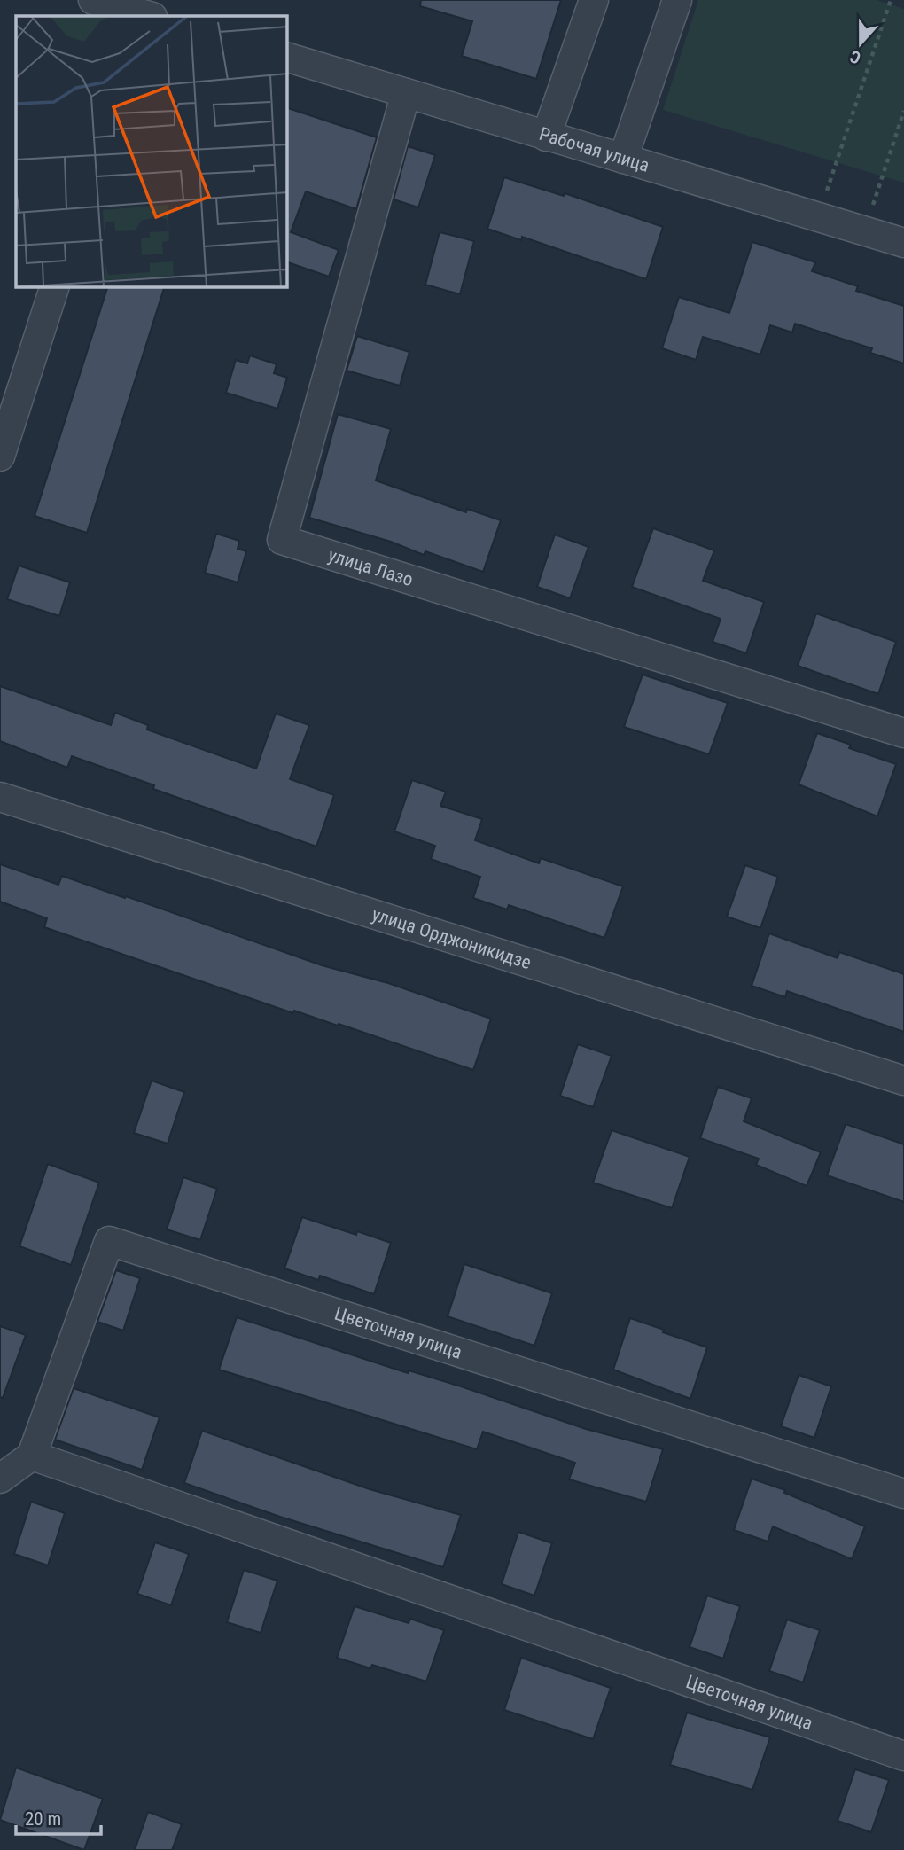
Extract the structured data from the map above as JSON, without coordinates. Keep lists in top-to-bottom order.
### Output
{
  "streets": {
    "street": [
      "Рабочая улица",
      "улица Лазо",
      "улица Орджоникидзе",
      "Цветочная улица"
    ]
  },
  "crossings": [
    ["Рабочая улица", "улица Лазо"]
  ],
  "scale_bar": "20 m",
  "north": "bottom"
}
